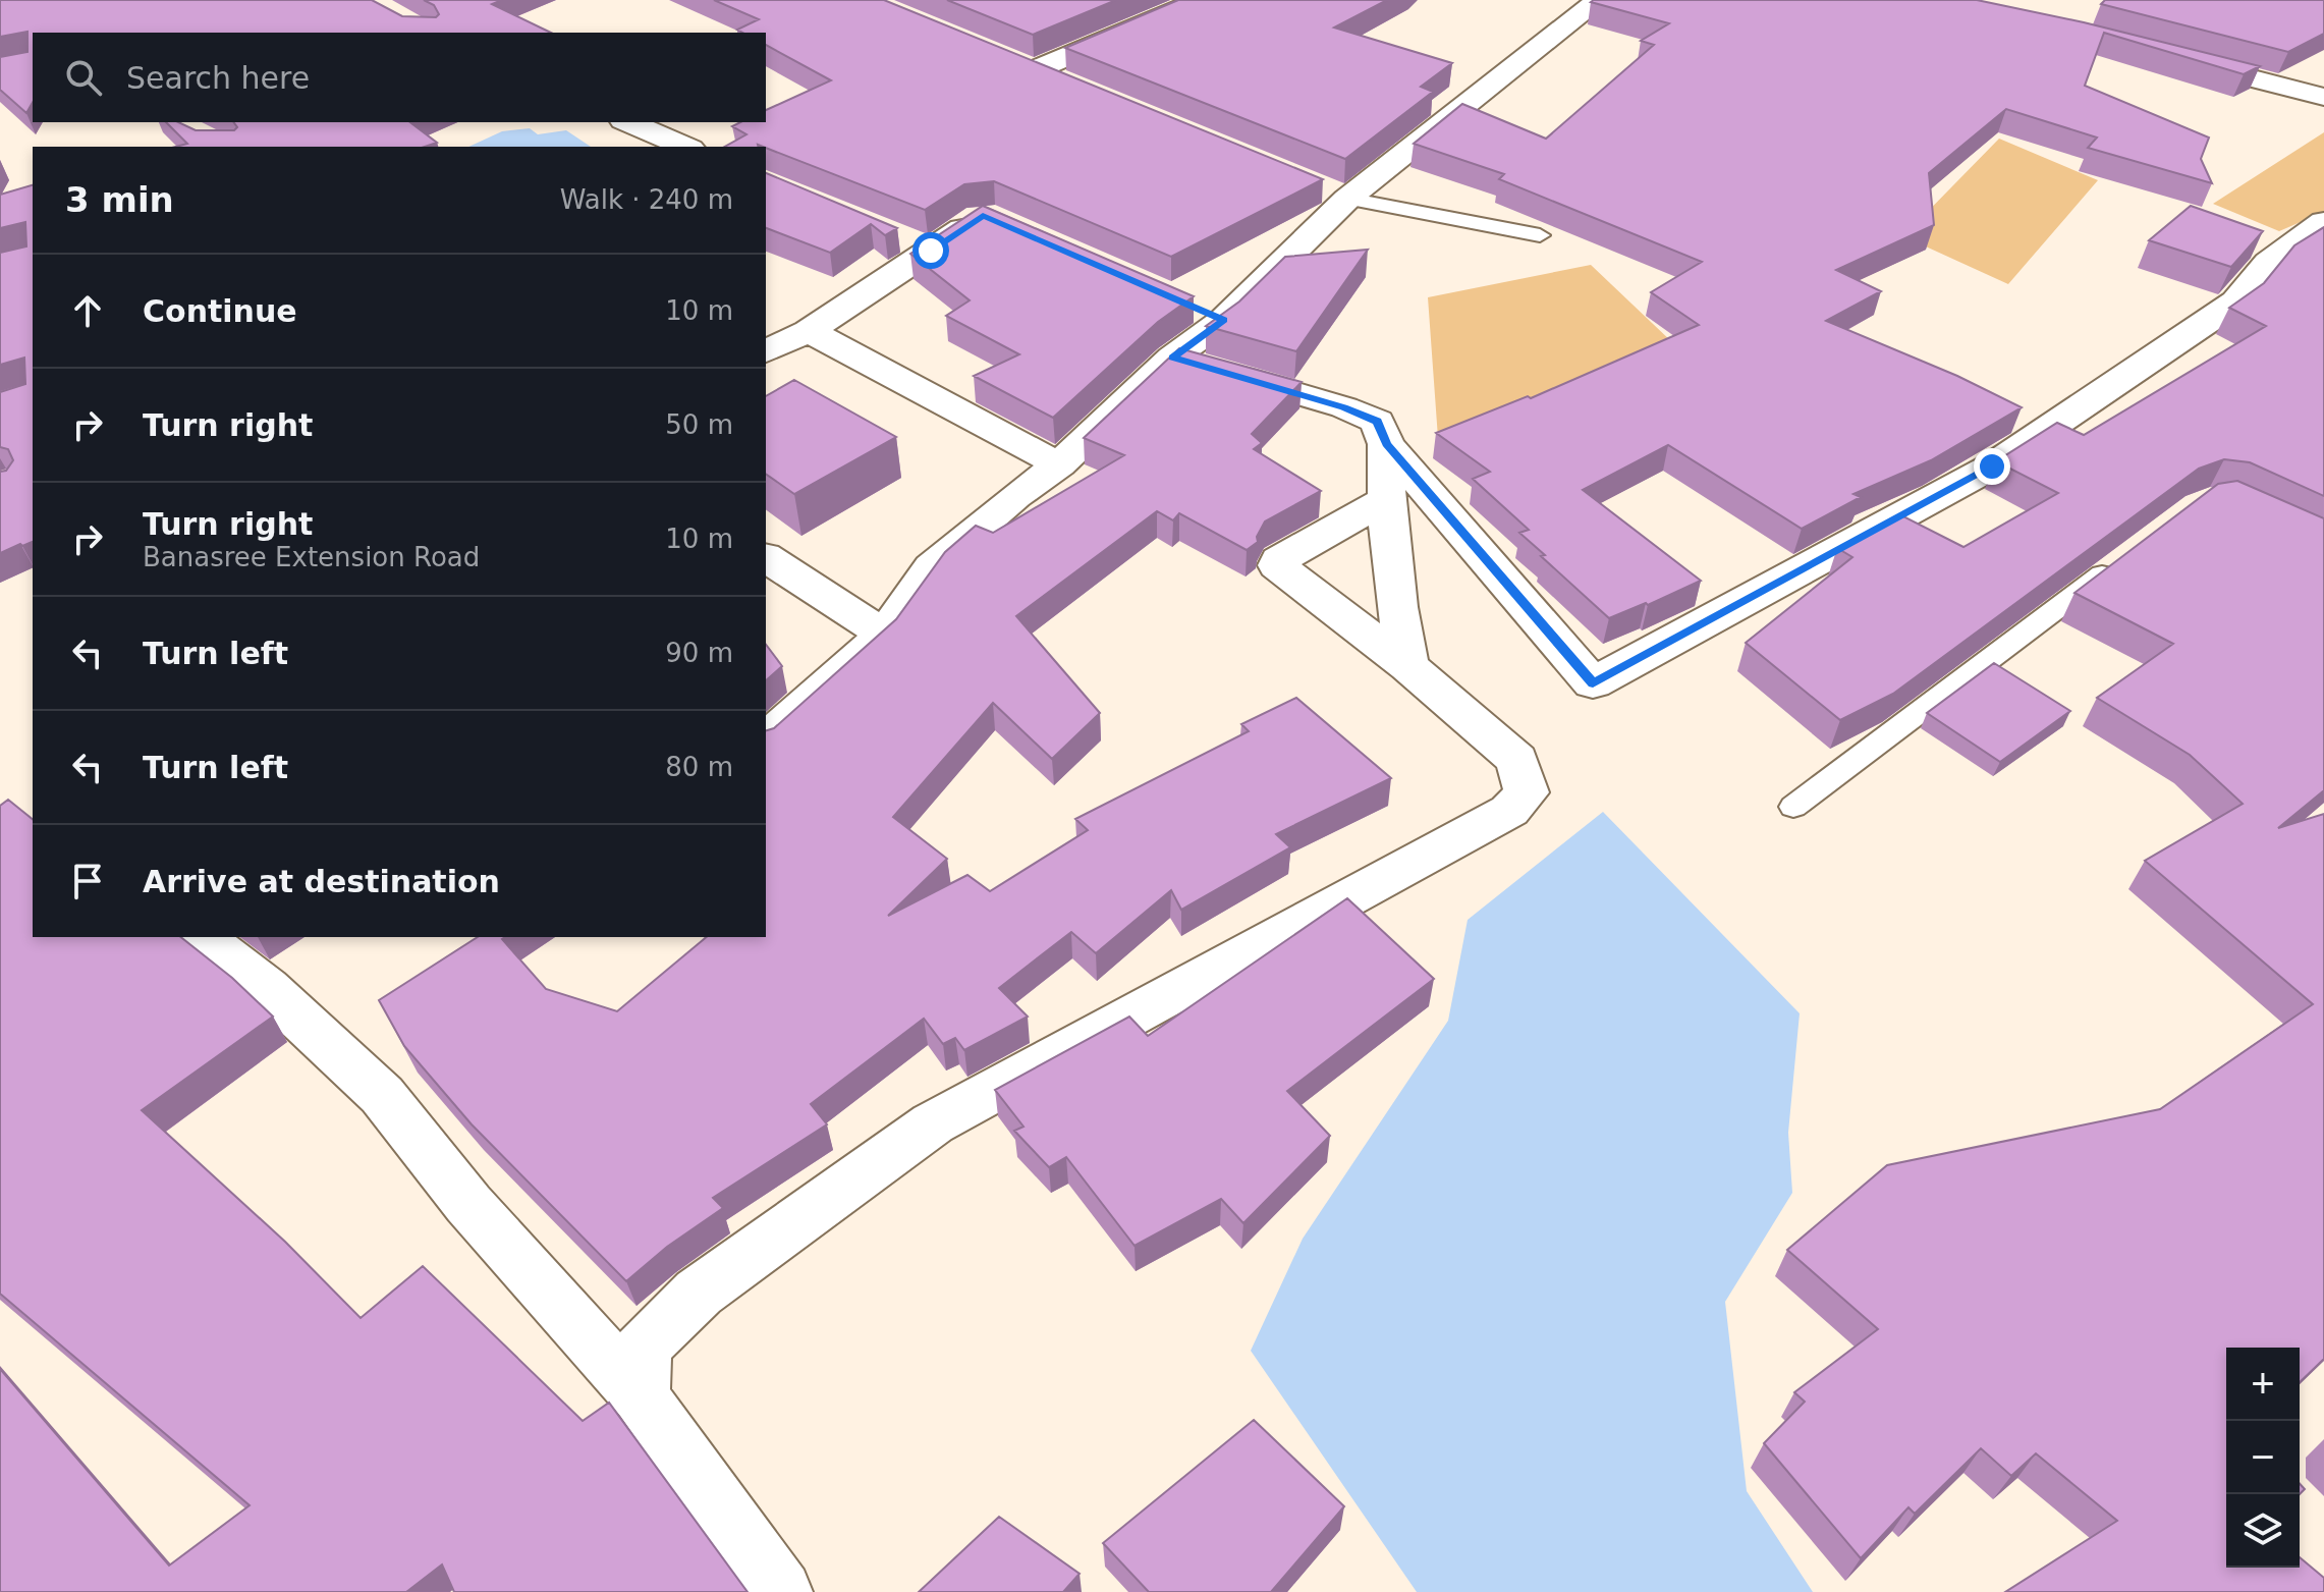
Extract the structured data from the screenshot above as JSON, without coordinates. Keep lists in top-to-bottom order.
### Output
{
  "page": {
    "search": "Search here",
    "heading": ["3 min", "Walk · 240 m"],
    "list": [
      ["Continue", "10 m"],
      ["Turn right", "50 m"],
      ["Turn right", "Banasree Extension Road", "10 m"],
      ["Turn left", "90 m"],
      ["Turn left", "80 m"],
      "Arrive at destination"
    ],
    "map_buttons": ["+", "−"]
  }
}
